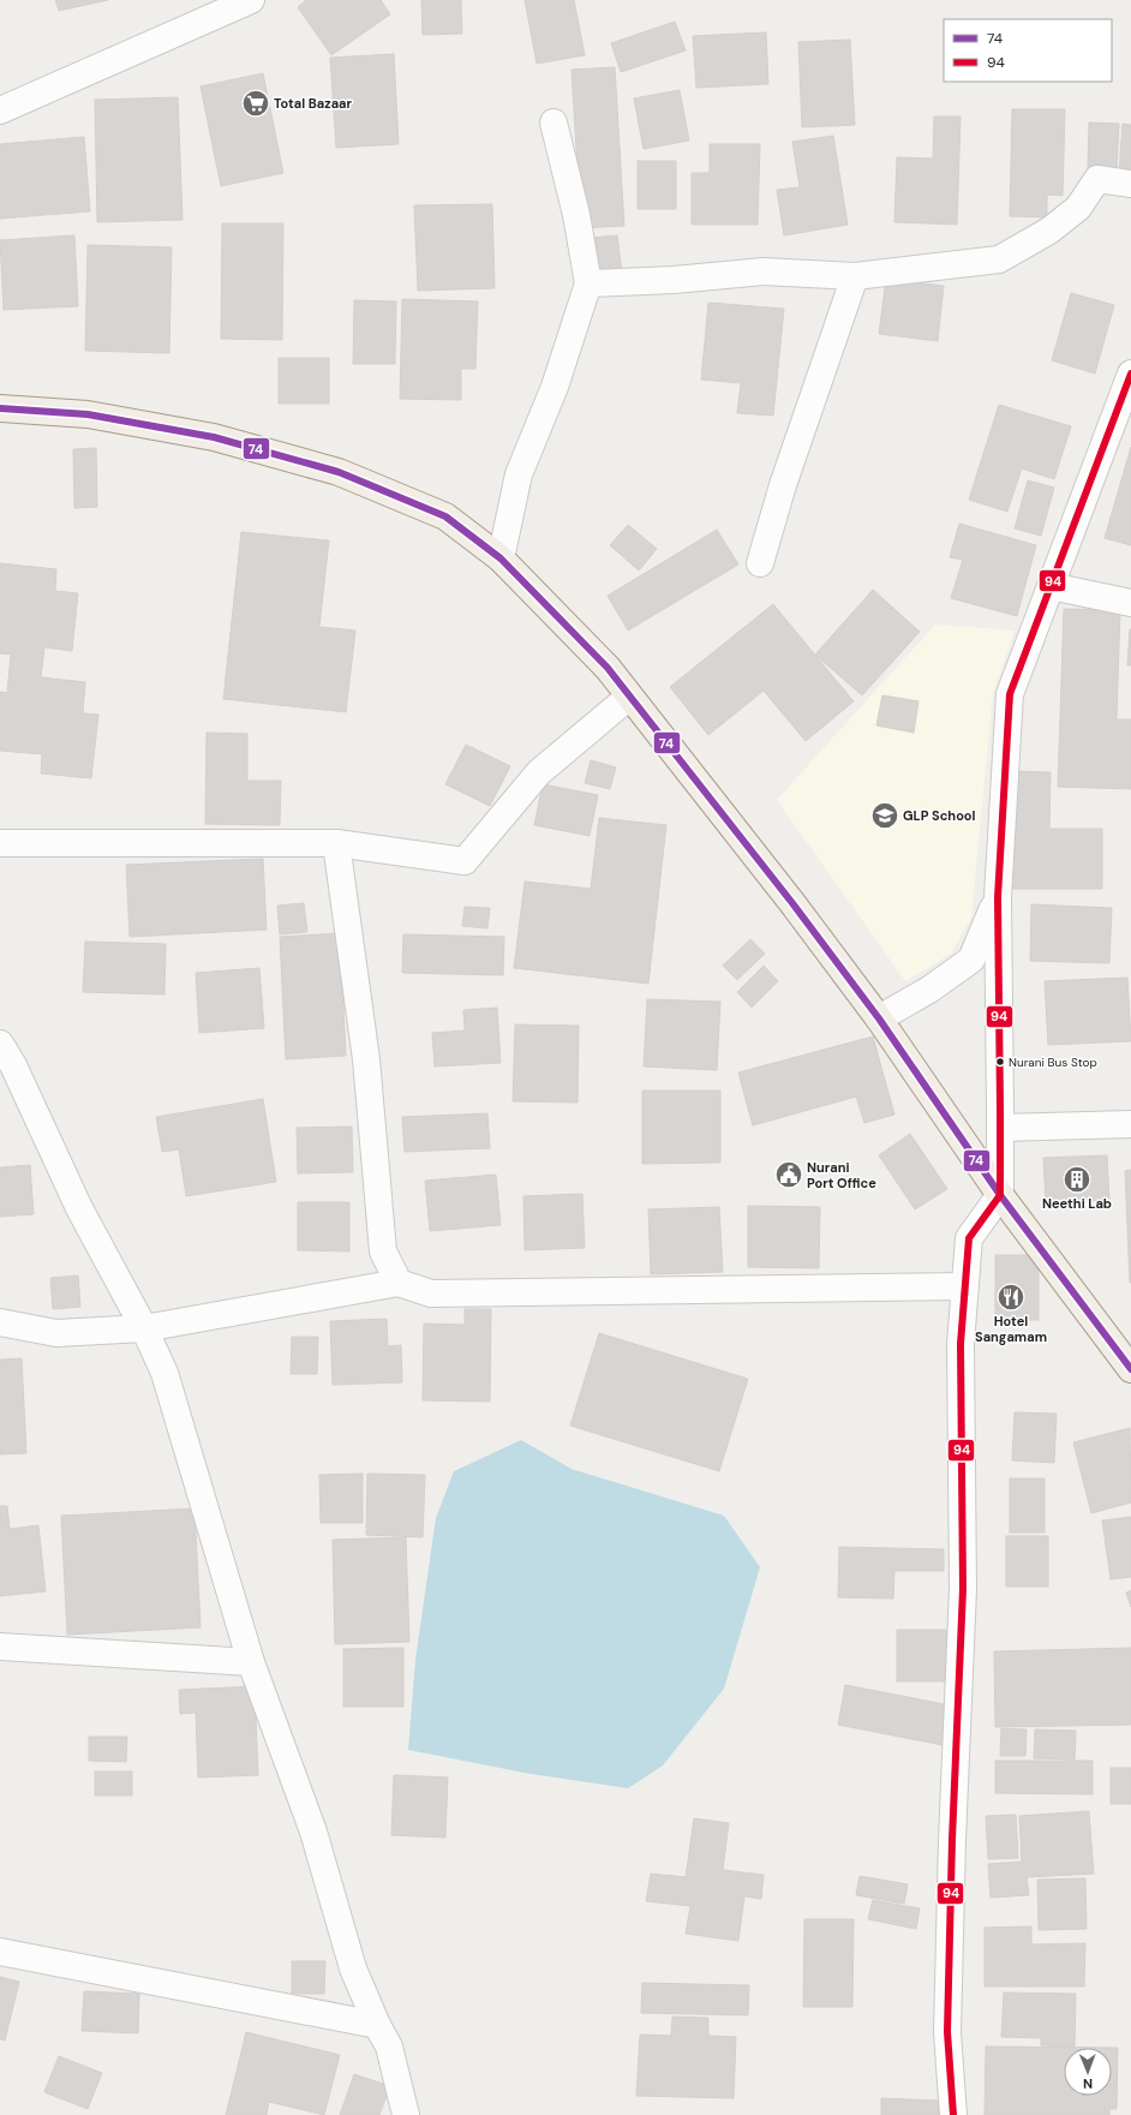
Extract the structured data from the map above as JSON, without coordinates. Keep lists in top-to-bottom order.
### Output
{
  "places": {
    "supermarket": ["Total Bazaar"],
    "school or university": ["GLP School"],
    "other": ["Nurani Bus Stop"],
    "public building": ["Nurani Port Office"],
    "building": ["Neethi Lab"],
    "restaurant": ["Hotel Sangamam"]
  },
  "lines": ["transit line 94", "transit line 74"],
  "legend": ["74", "94"],
  "north": "bottom"
}
